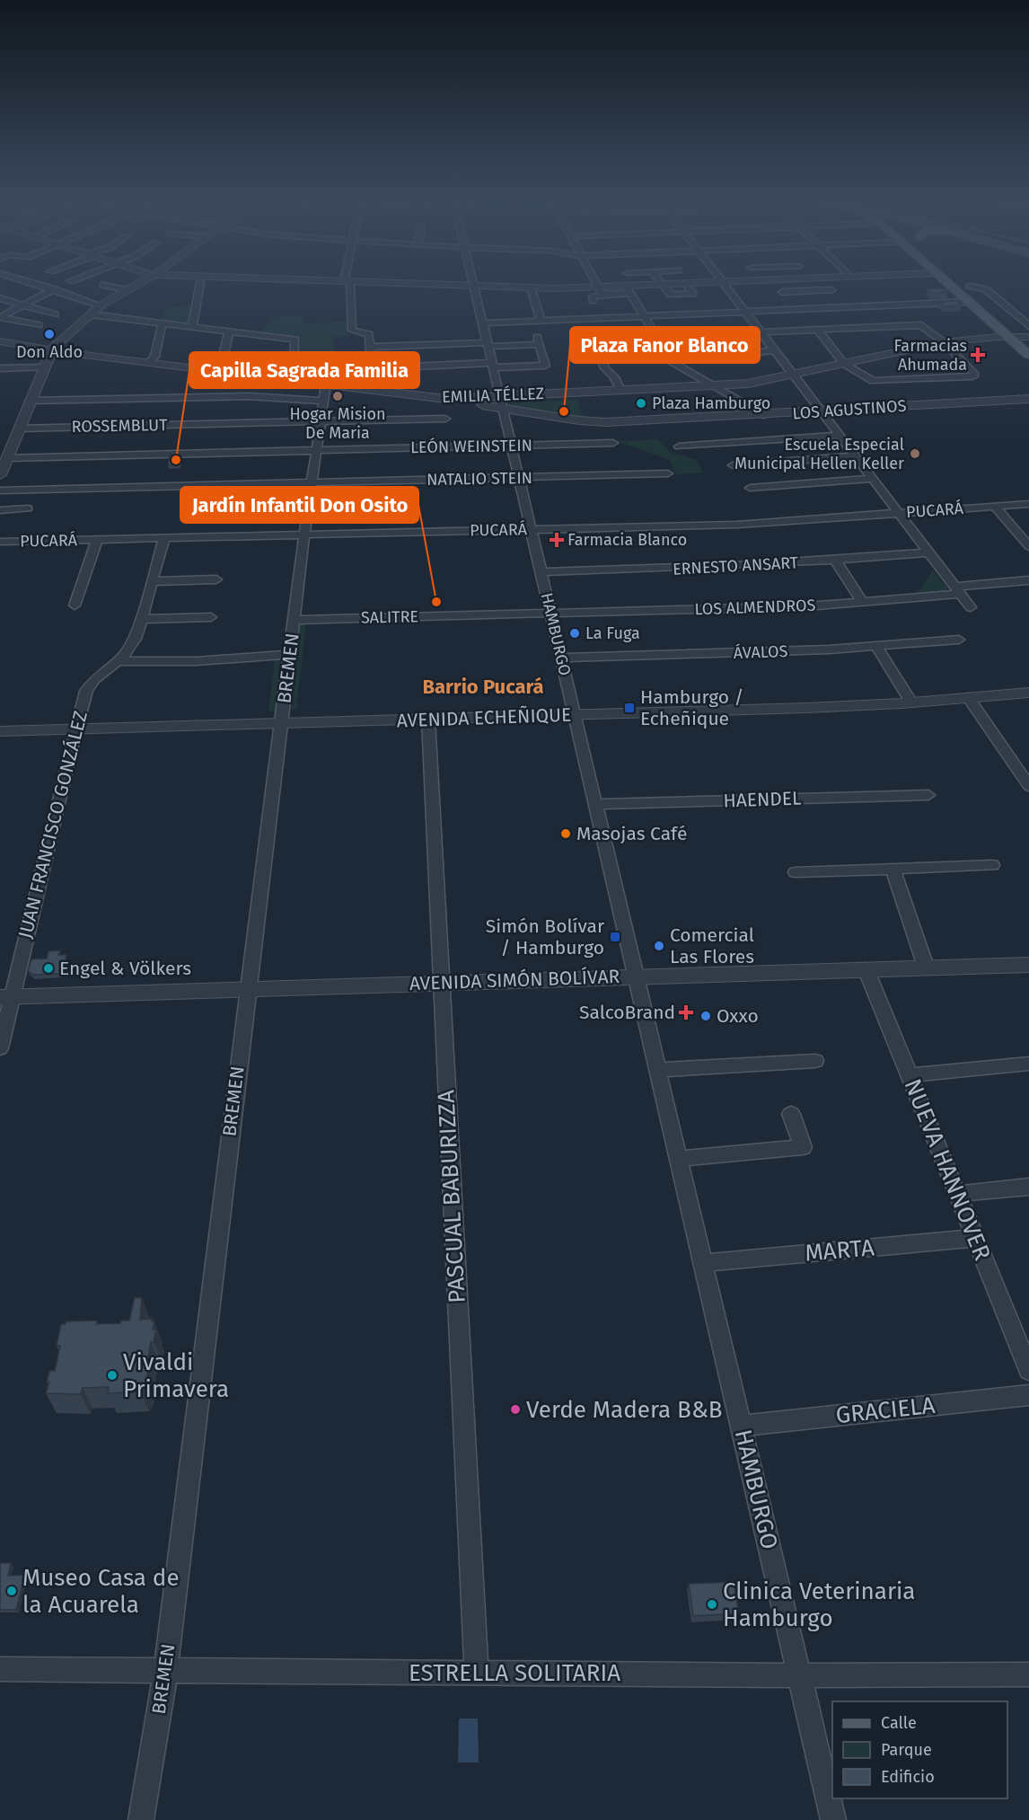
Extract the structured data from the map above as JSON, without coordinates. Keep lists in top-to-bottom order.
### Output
{
  "streets": {
    "street": [
      "EMILIA TÉLLEZ",
      "LOS AGUSTINOS",
      "ROSSEMBLUT",
      "LEÓN WEINSTEIN",
      "NATALIO STEIN",
      "PUCARÁ",
      "ERNESTO ANSART",
      "LOS ALMENDROS",
      "SALITRE",
      "HAMBURGO",
      "ÁVALOS",
      "BREMEN",
      "AVENIDA ECHEÑIQUE",
      "HAENDEL",
      "JUAN FRANCISCO GONZÁLEZ",
      "AVENIDA SIMÓN BOLÍVAR",
      "NUEVA HANNOVER",
      "PASCUAL BABURIZZA",
      "MARTA",
      "GRACIELA",
      "ESTRELLA SOLITARIA"
    ]
  },
  "crossings": [
    ["EMILIA TÉLLEZ", "LOS AGUSTINOS"],
    ["EMILIA TÉLLEZ", "HAMBURGO"],
    ["EMILIA TÉLLEZ", "BREMEN"],
    ["LOS AGUSTINOS", "HAMBURGO"],
    ["ROSSEMBLUT", "BREMEN"],
    ["LEÓN WEINSTEIN", "HAMBURGO"],
    ["LEÓN WEINSTEIN", "BREMEN"],
    ["NATALIO STEIN", "HAMBURGO"],
    ["NATALIO STEIN", "BREMEN"],
    ["PUCARÁ", "HAMBURGO"],
    ["PUCARÁ", "BREMEN"],
    ["PUCARÁ", "JUAN FRANCISCO GONZÁLEZ"],
    ["ERNESTO ANSART", "HAMBURGO"],
    ["LOS ALMENDROS", "SALITRE"],
    ["LOS ALMENDROS", "HAMBURGO"],
    ["SALITRE", "HAMBURGO"],
    ["SALITRE", "BREMEN"],
    ["HAMBURGO", "ÁVALOS"],
    ["HAMBURGO", "AVENIDA ECHEÑIQUE"],
    ["HAMBURGO", "HAENDEL"],
    ["HAMBURGO", "AVENIDA SIMÓN BOLÍVAR"],
    ["HAMBURGO", "MARTA"],
    ["HAMBURGO", "GRACIELA"],
    ["HAMBURGO", "ESTRELLA SOLITARIA"],
    ["BREMEN", "AVENIDA ECHEÑIQUE"],
    ["BREMEN", "AVENIDA SIMÓN BOLÍVAR"],
    ["BREMEN", "ESTRELLA SOLITARIA"],
    ["AVENIDA ECHEÑIQUE", "JUAN FRANCISCO GONZÁLEZ"],
    ["AVENIDA ECHEÑIQUE", "PASCUAL BABURIZZA"],
    ["JUAN FRANCISCO GONZÁLEZ", "AVENIDA SIMÓN BOLÍVAR"],
    ["AVENIDA SIMÓN BOLÍVAR", "NUEVA HANNOVER"],
    ["AVENIDA SIMÓN BOLÍVAR", "PASCUAL BABURIZZA"],
    ["NUEVA HANNOVER", "MARTA"],
    ["PASCUAL BABURIZZA", "ESTRELLA SOLITARIA"]
  ],
  "districts": ["Barrio Pucará"],
  "places": {
    "other": [
      "Don Aldo",
      "Hogar Mision De Maria",
      "Plaza Hamburgo",
      "Plaza Fanor Blanco",
      "Escuela Especial Municipal Hellen Keller",
      "Capilla Sagrada Familia",
      "Jardín Infantil Don Osito",
      "La Fuga",
      "Masojas Café",
      "Comercial Las Flores",
      "Engel & Völkers",
      "Oxxo",
      "Vivaldi Primavera",
      "Verde Madera B&B",
      "Museo Casa de la Acuarela",
      "Clinica Veterinaria Hamburgo"
    ],
    "health": ["Farmacias Ahumada", "Farmacia Blanco", "SalcoBrand"],
    "transit": ["Hamburgo / Echeñique", "Simón Bolívar / Hamburgo"]
  },
  "legend": ["Calle", "Parque", "Edificio"]
}
